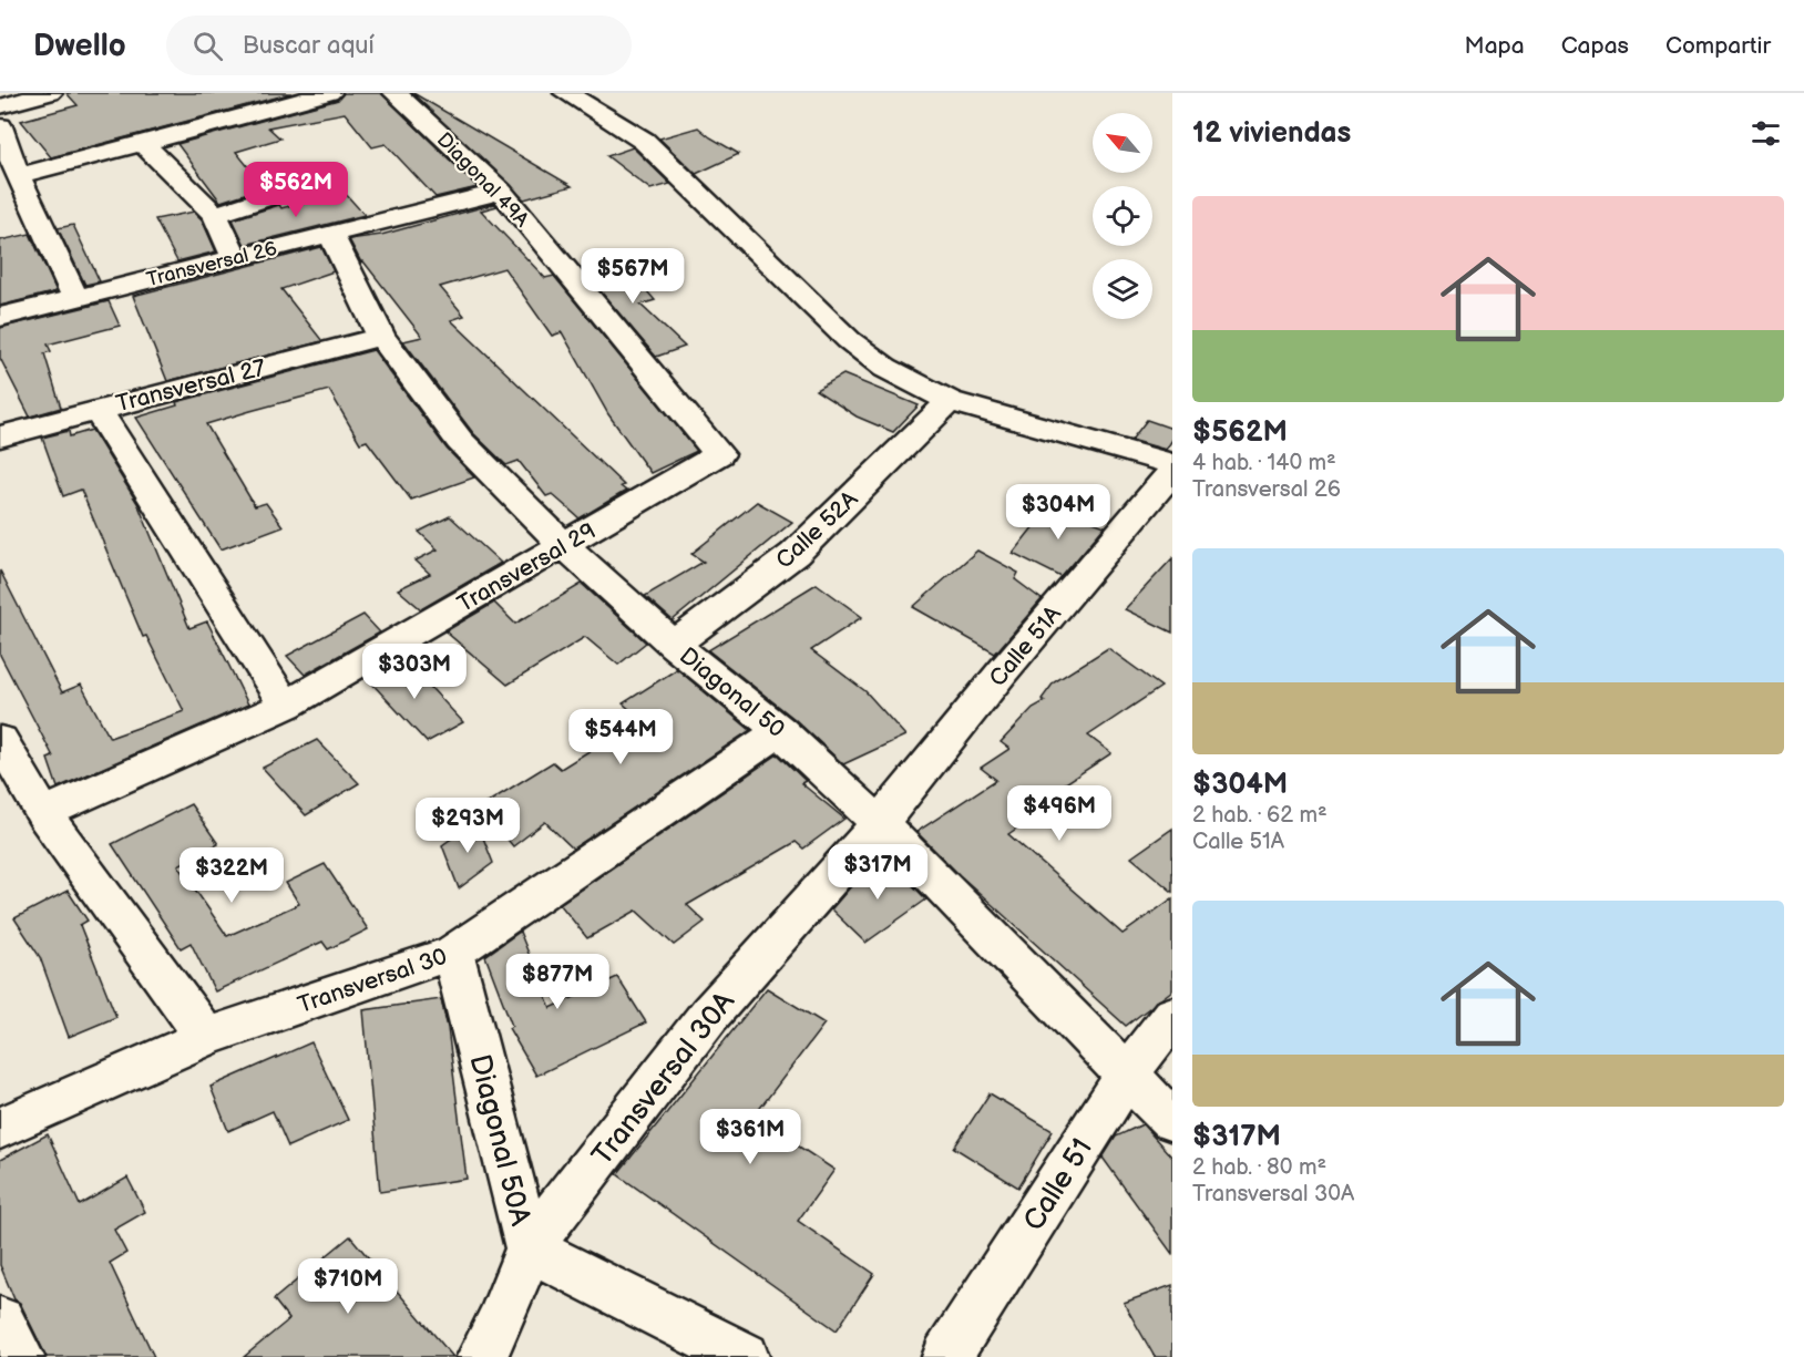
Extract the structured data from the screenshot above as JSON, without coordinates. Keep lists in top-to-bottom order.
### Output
{
  "streets": {
    "street": [
      "Diagonal 49A",
      "Transversal 26",
      "Transversal 27",
      "Calle 52A",
      "Transversal 29",
      "Calle 51A",
      "Diagonal 50",
      "Transversal 30",
      "Transversal 30A",
      "Diagonal 50A",
      "Calle 51"
    ]
  },
  "crossings": [
    ["Diagonal 49A", "Transversal 26"],
    ["Diagonal 49A", "Transversal 29"],
    ["Transversal 26", "Diagonal 50"],
    ["Transversal 27", "Diagonal 50"],
    ["Calle 52A", "Diagonal 50"],
    ["Transversal 29", "Diagonal 50"],
    ["Calle 51A", "Diagonal 50"],
    ["Calle 51A", "Transversal 30A"],
    ["Diagonal 50", "Transversal 30"],
    ["Diagonal 50", "Transversal 30A"],
    ["Diagonal 50", "Calle 51"],
    ["Transversal 30", "Diagonal 50A"],
    ["Transversal 30A", "Diagonal 50A"]
  ],
  "north": "top left",
  "page": {
    "header": "Dwello",
    "search": "Buscar aquí",
    "nav": ["Mapa", "Capas", "Compartir"],
    "heading": "12 viviendas",
    "price": [
      "$562M",
      "$567M",
      "$304M",
      "$303M",
      "$544M",
      "$496M",
      "$293M",
      "$317M",
      "$322M",
      "$877M",
      "$361M",
      "$710M"
    ],
    "list": [
      {
        "name": "$562M",
        "note": "4 hab. · 140 m² · Transversal 26"
      },
      {
        "name": "$304M",
        "note": "2 hab. · 62 m² · Calle 51A"
      },
      {
        "name": "$317M",
        "note": "2 hab. · 80 m² · Transversal 30A"
      }
    ]
  }
}
